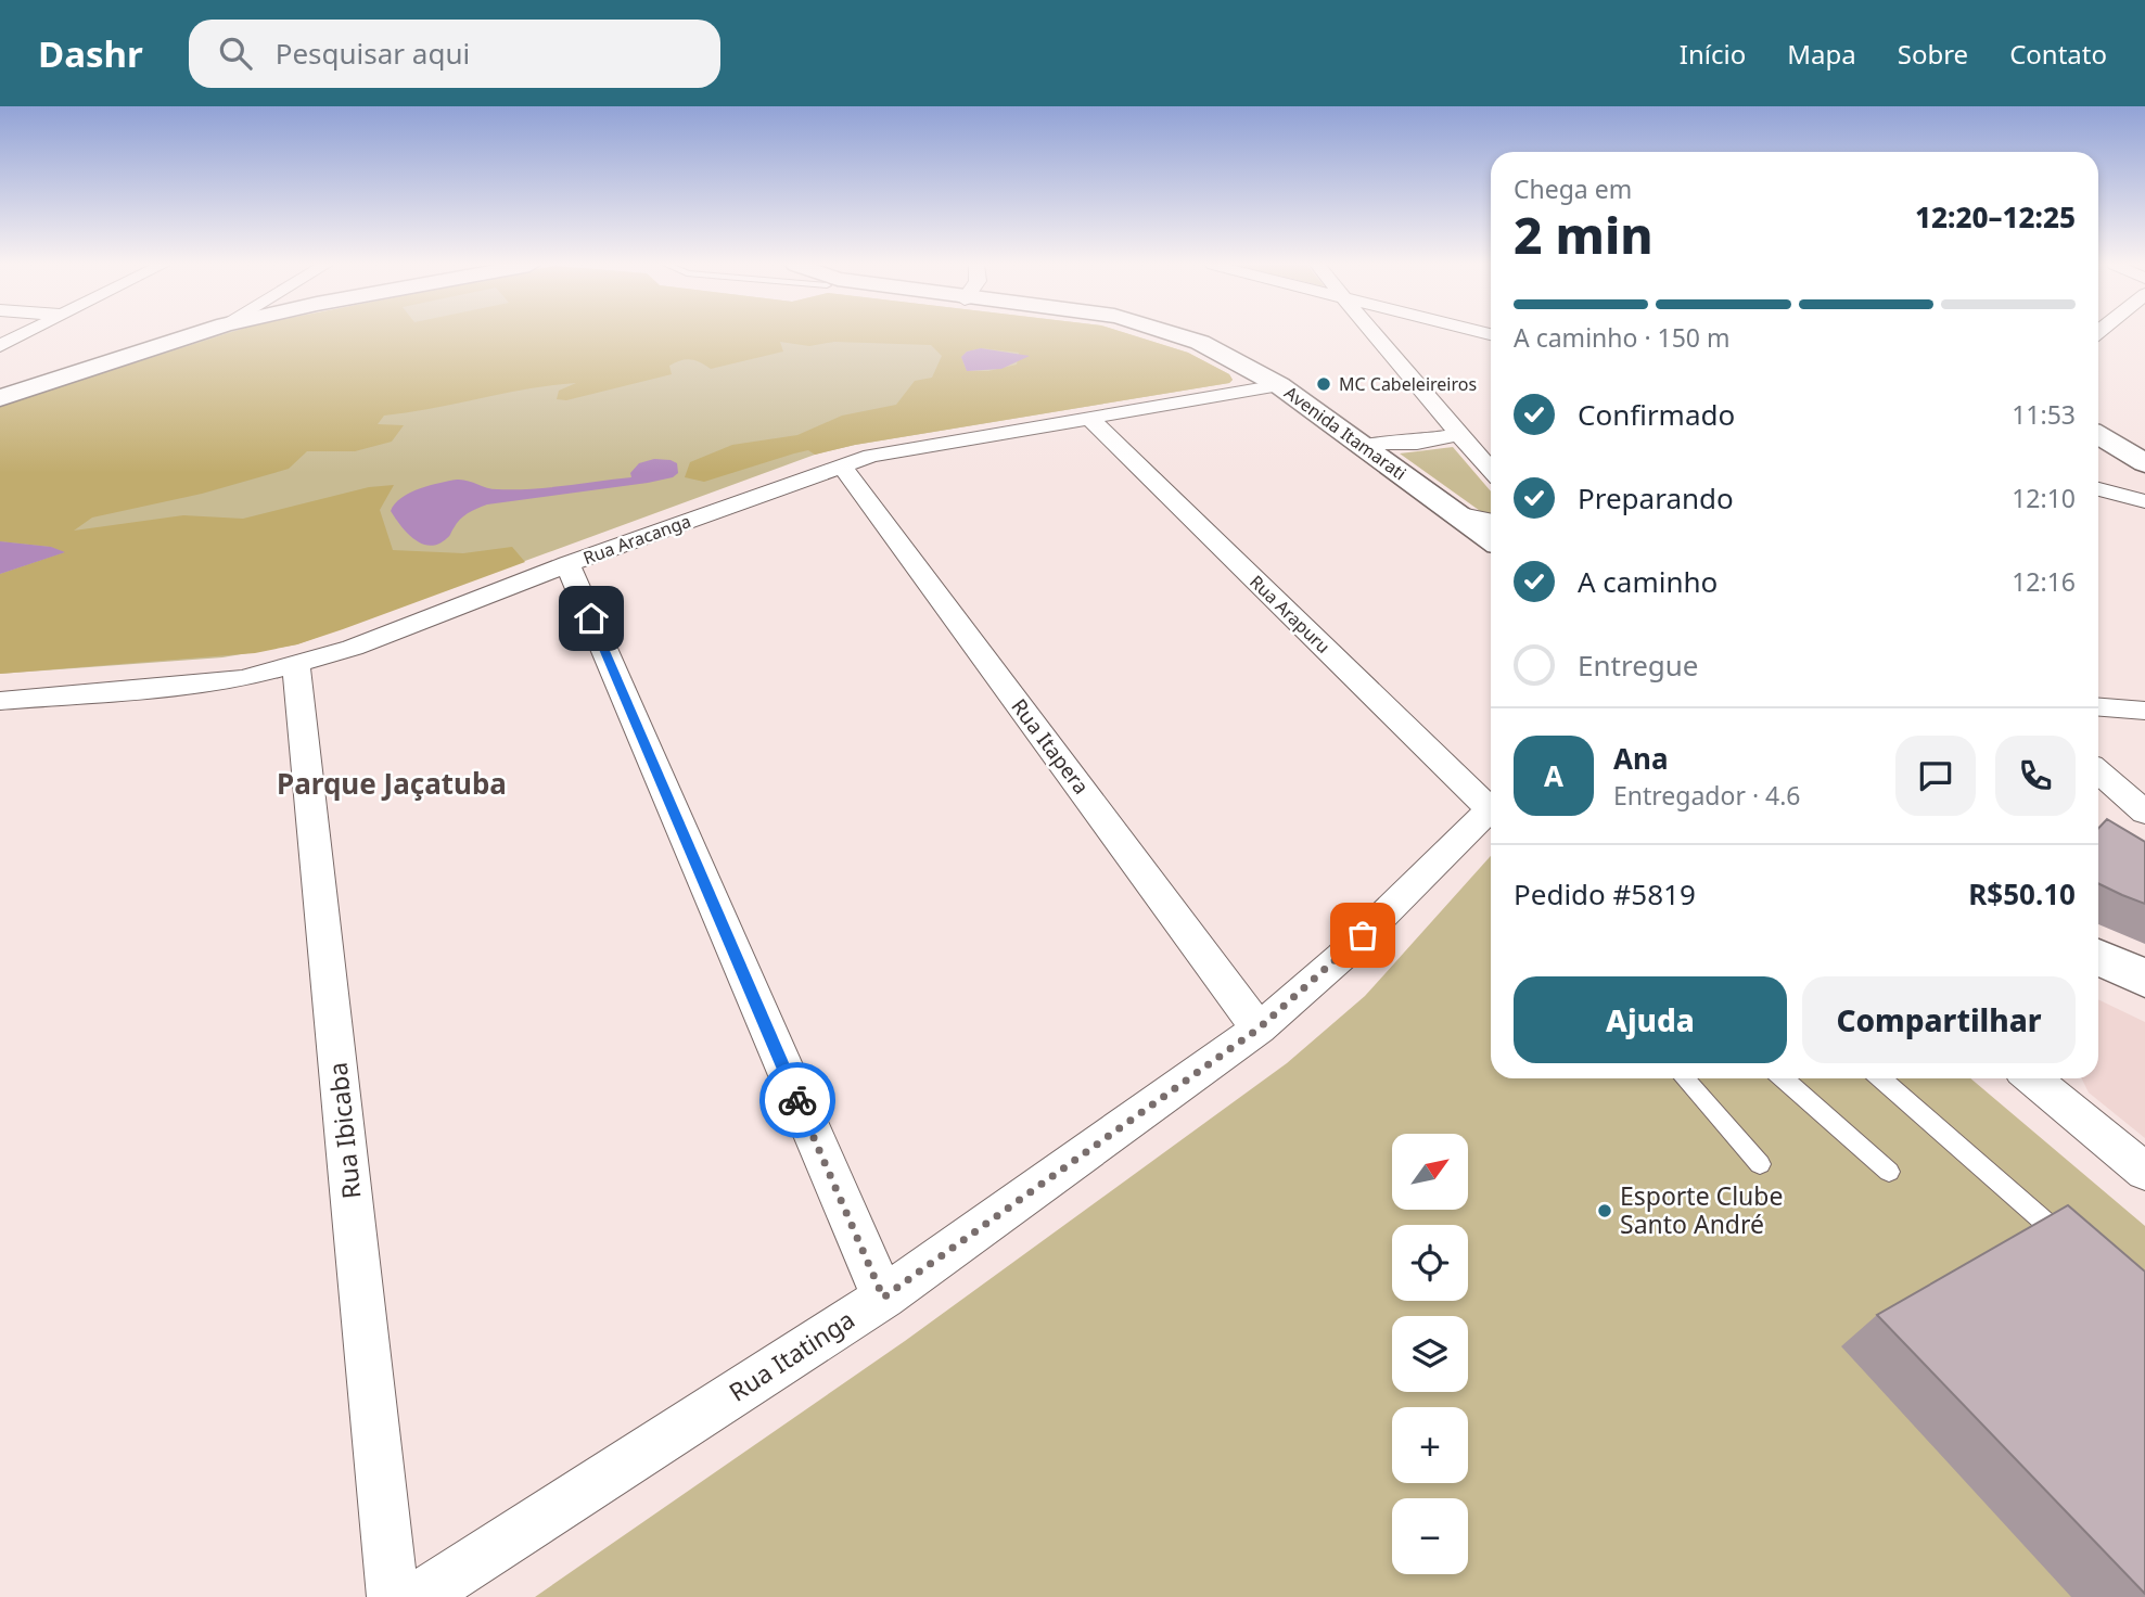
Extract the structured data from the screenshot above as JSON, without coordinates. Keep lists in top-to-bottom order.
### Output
{
  "streets": {
    "main road": ["Avenida Itamarati"],
    "street": [
      "Rua Aracanga",
      "Rua Arapuru",
      "Rua Itapera",
      "Rua Ibicaba",
      "Rua Itatinga"
    ]
  },
  "crossings": [
    ["Avenida Itamarati", "Rua Aracanga"],
    ["Rua Aracanga", "Rua Arapuru"],
    ["Rua Aracanga", "Rua Itapera"],
    ["Rua Aracanga", "Rua Ibicaba"],
    ["Rua Itapera", "Rua Itatinga"]
  ],
  "districts": ["Parque Jaçatuba"],
  "places": ["MC Cabeleireiros", "Esporte Clube Santo André"],
  "north": "top right",
  "page": {
    "header": "Dashr",
    "search": "Pesquisar aqui",
    "nav": [
      "Início",
      "Mapa",
      "Sobre",
      "Contato"
    ],
    "heading": ["2 min", "Chega em", "12:20–12:25"],
    "panel": [
      "Ana",
      "Entregador · 4.6",
      "Pedido #5819",
      "R$50.10"
    ],
    "bar": "A caminho · 150 m",
    "list": [
      ["Confirmado", "11:53"],
      ["Preparando", "12:10"],
      ["A caminho", "12:16"],
      "Entregue"
    ],
    "round": "A",
    "buttons": ["Ajuda", "Compartilhar"],
    "map_buttons": ["+", "−"]
  }
}
